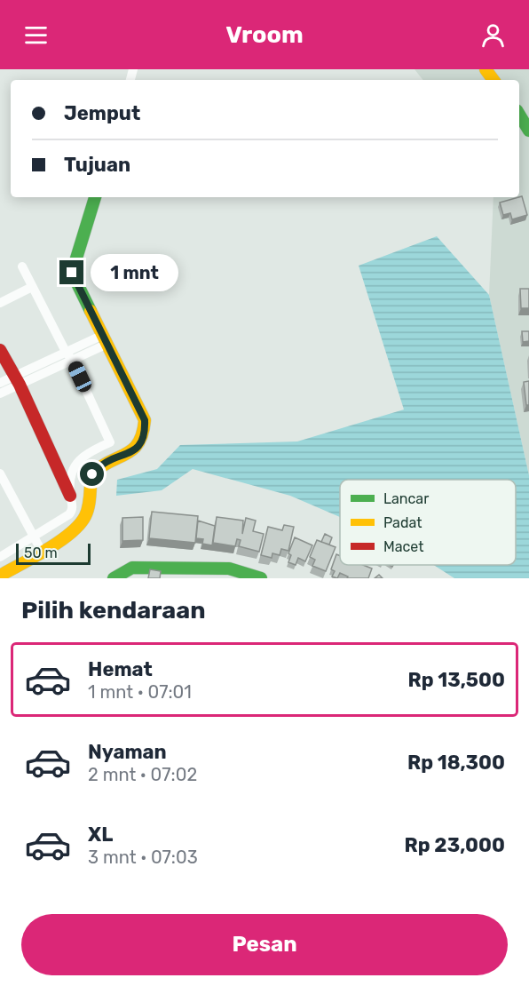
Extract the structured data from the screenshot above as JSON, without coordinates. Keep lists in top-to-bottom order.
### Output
{
  "legend": ["Lancar", "Padat", "Macet"],
  "scale_bar": "50 m",
  "page": {
    "header": "Vroom",
    "banner": ["Jemput", "Tujuan"],
    "bubble": "1 mnt",
    "scale": "50 m",
    "heading": "Pilih kendaraan",
    "list": [
      {
        "name": "Hemat",
        "note": "1 mnt · 07:01",
        "value": "Rp 13,500"
      },
      {
        "name": "Nyaman",
        "note": "2 mnt · 07:02",
        "value": "Rp 18,300"
      },
      {
        "name": "XL",
        "note": "3 mnt · 07:03",
        "value": "Rp 23,000"
      }
    ],
    "buttons": "Pesan"
  }
}
